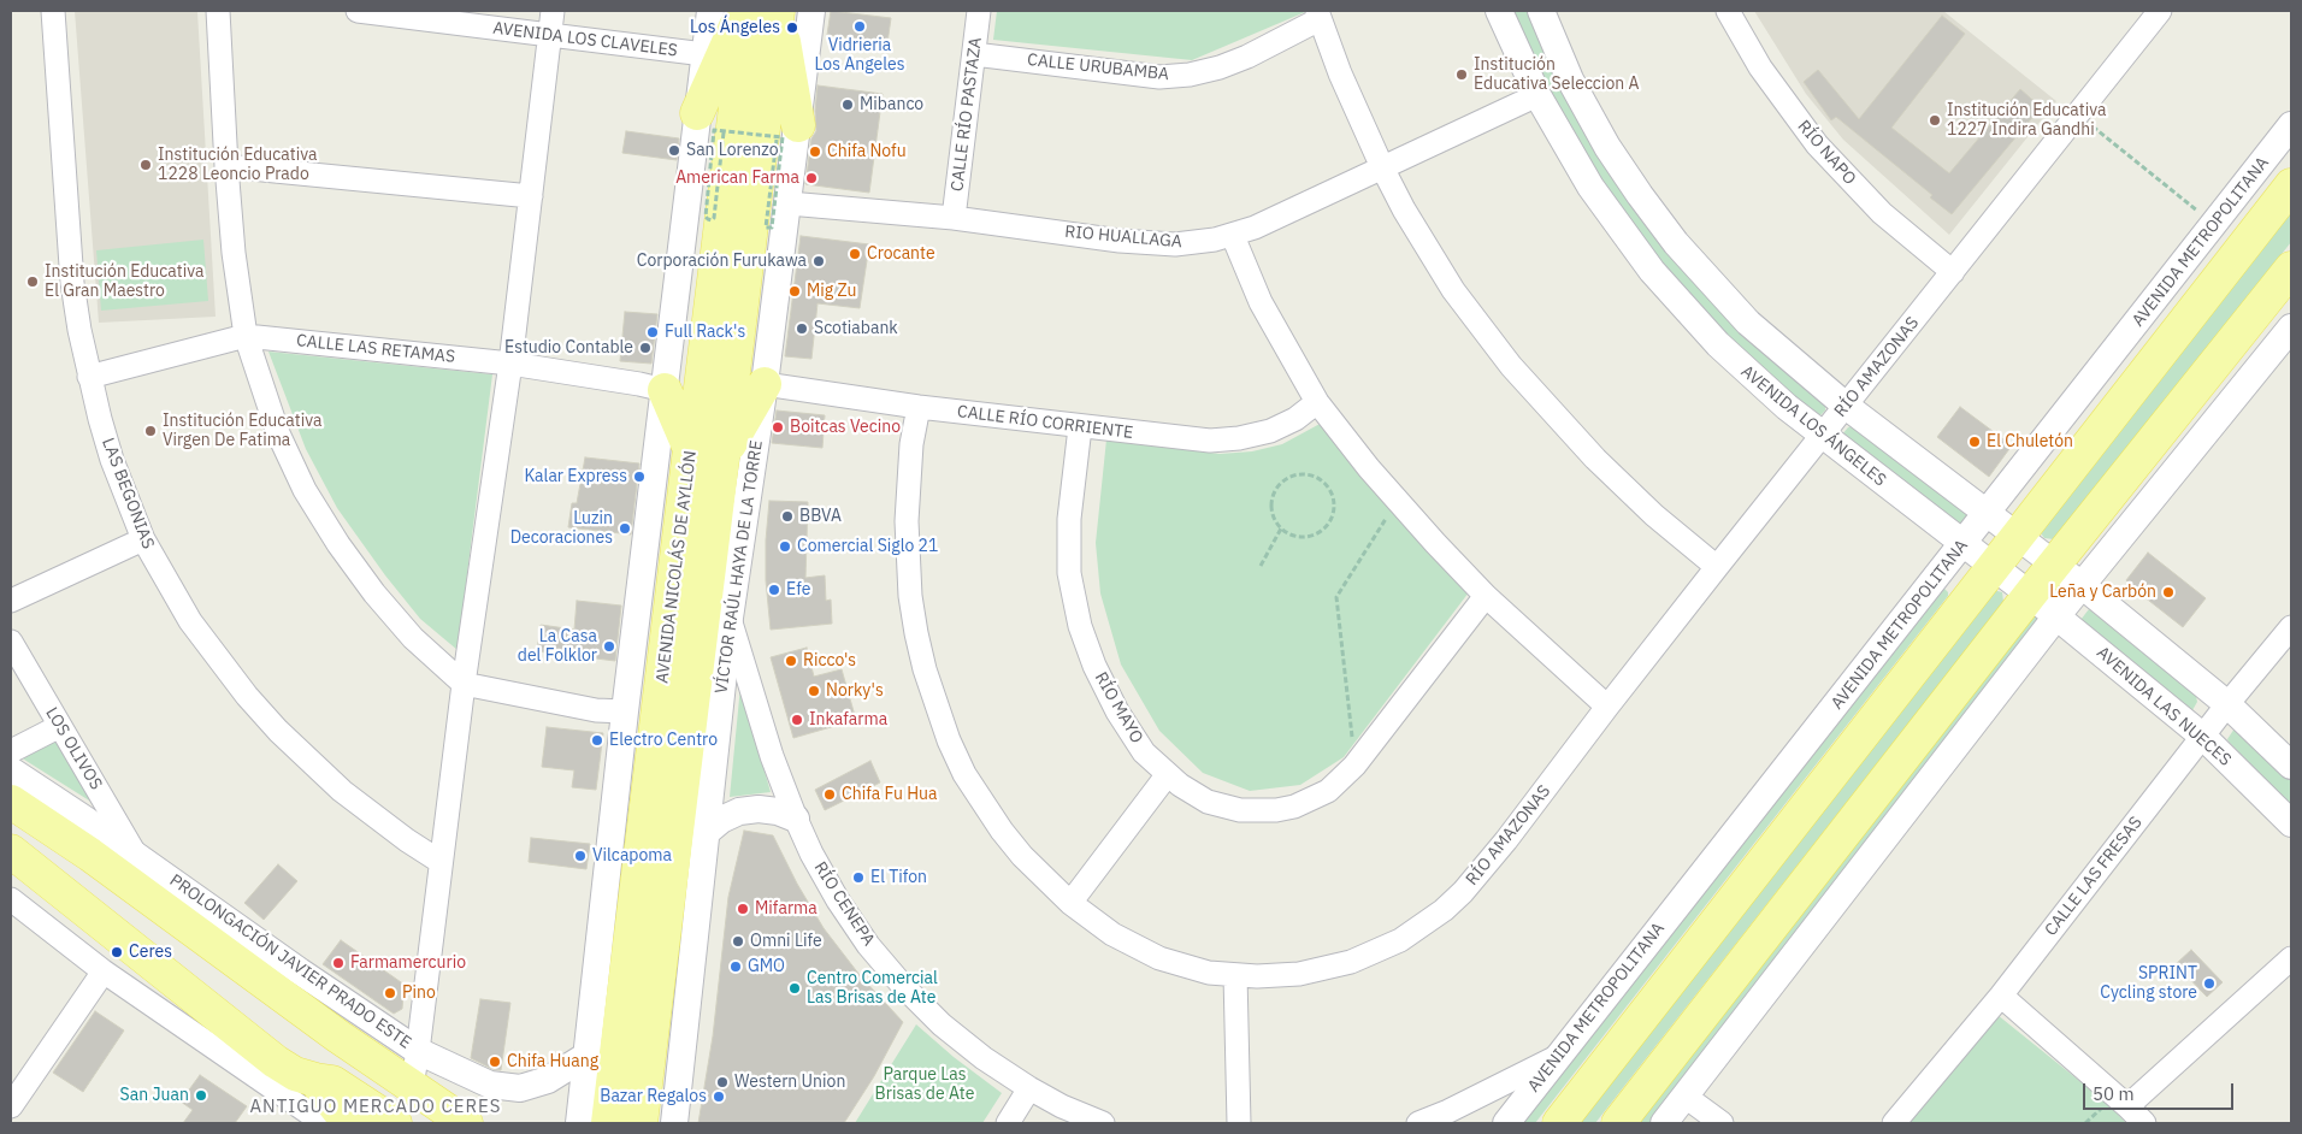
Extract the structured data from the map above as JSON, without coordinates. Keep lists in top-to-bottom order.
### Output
{
  "streets": {
    "main road": ["AVENIDA NICOLÁS DE AYLLÓN", "PROLONGACIÓN JAVIER PRADO ESTE"],
    "street": [
      "AVENIDA LOS CLAVELES",
      "CALLE URUBAMBA",
      "CALLE RÍO PASTAZA",
      "RÍO NAPO",
      "RIO HUALLAGA",
      "AVENIDA METROPOLITANA",
      "CALLE LAS RETAMAS",
      "RÍO AMAZONAS",
      "CALLE RÍO CORRIENTE",
      "AVENIDA LOS ÁNGELES",
      "LAS BEGONIAS",
      "VÍCTOR RAÚL HAYA DE LA TORRE",
      "AVENIDA LAS NUECES",
      "RÍO MAYO",
      "LOS OLIVOS",
      "CALLE LAS FRESAS",
      "RÍO CENEPA"
    ]
  },
  "crossings": [
    ["CALLE URUBAMBA", "CALLE RÍO PASTAZA"],
    ["CALLE RÍO PASTAZA", "RIO HUALLAGA"],
    ["RÍO NAPO", "RÍO AMAZONAS"],
    ["RIO HUALLAGA", "AVENIDA LOS ÁNGELES"],
    ["RIO HUALLAGA", "VÍCTOR RAÚL HAYA DE LA TORRE"],
    ["AVENIDA METROPOLITANA", "AVENIDA LOS ÁNGELES"],
    ["CALLE LAS RETAMAS", "LAS BEGONIAS"],
    ["RÍO AMAZONAS", "CALLE RÍO CORRIENTE"],
    ["RÍO AMAZONAS", "AVENIDA LOS ÁNGELES"],
    ["CALLE RÍO CORRIENTE", "VÍCTOR RAÚL HAYA DE LA TORRE"],
    ["CALLE RÍO CORRIENTE", "RÍO MAYO"],
    ["AVENIDA LOS ÁNGELES", "AVENIDA LAS NUECES"],
    ["VÍCTOR RAÚL HAYA DE LA TORRE", "RÍO CENEPA"],
    ["AVENIDA LAS NUECES", "CALLE LAS FRESAS"],
    ["LOS OLIVOS", "PROLONGACIÓN JAVIER PRADO ESTE"]
  ],
  "districts": ["ANTIGUO MERCADO CERES"],
  "parks": ["Parque Las Brisas de Ate"],
  "places": [
    "Vidrieria Los Angeles",
    "Los Ángeles",
    "Institución Educativa Seleccion A",
    "Mibanco",
    "Institución Educativa 1227 Indira Gandhi",
    "San Lorenzo",
    "Chifa Nofu",
    "Institución Educativa 1228 Leoncio Prado",
    "American Farma",
    "Crocante",
    "Corporación Furukawa",
    "Institución Educativa El Gran Maestro",
    "Mig Zu",
    "Scotiabank",
    "Full Rack's",
    "Estudio Contable",
    "Boitcas Vecino",
    "Institución Educativa Virgen De Fatima",
    "El Chuletón",
    "Kalar Express",
    "BBVA",
    "Luzin Decoraciones",
    "Comercial Siglo 21",
    "Efe",
    "Leña y Carbón",
    "La Casa del Folklor",
    "Ricco's",
    "Norky's",
    "Inkafarma",
    "Electro Centro",
    "Chifa Fu Hua",
    "Vilcapoma",
    "El Tifon",
    "Mifarma",
    "Omni Life",
    "Ceres",
    "Farmamercurio",
    "GMO",
    "SPRINT Cycling store",
    "Centro Comercial Las Brisas de Ate",
    "Pino",
    "Chifa Huang",
    "Western Union",
    "San Juan",
    "Bazar Regalos"
  ],
  "scale_bar": "50 m"
}
